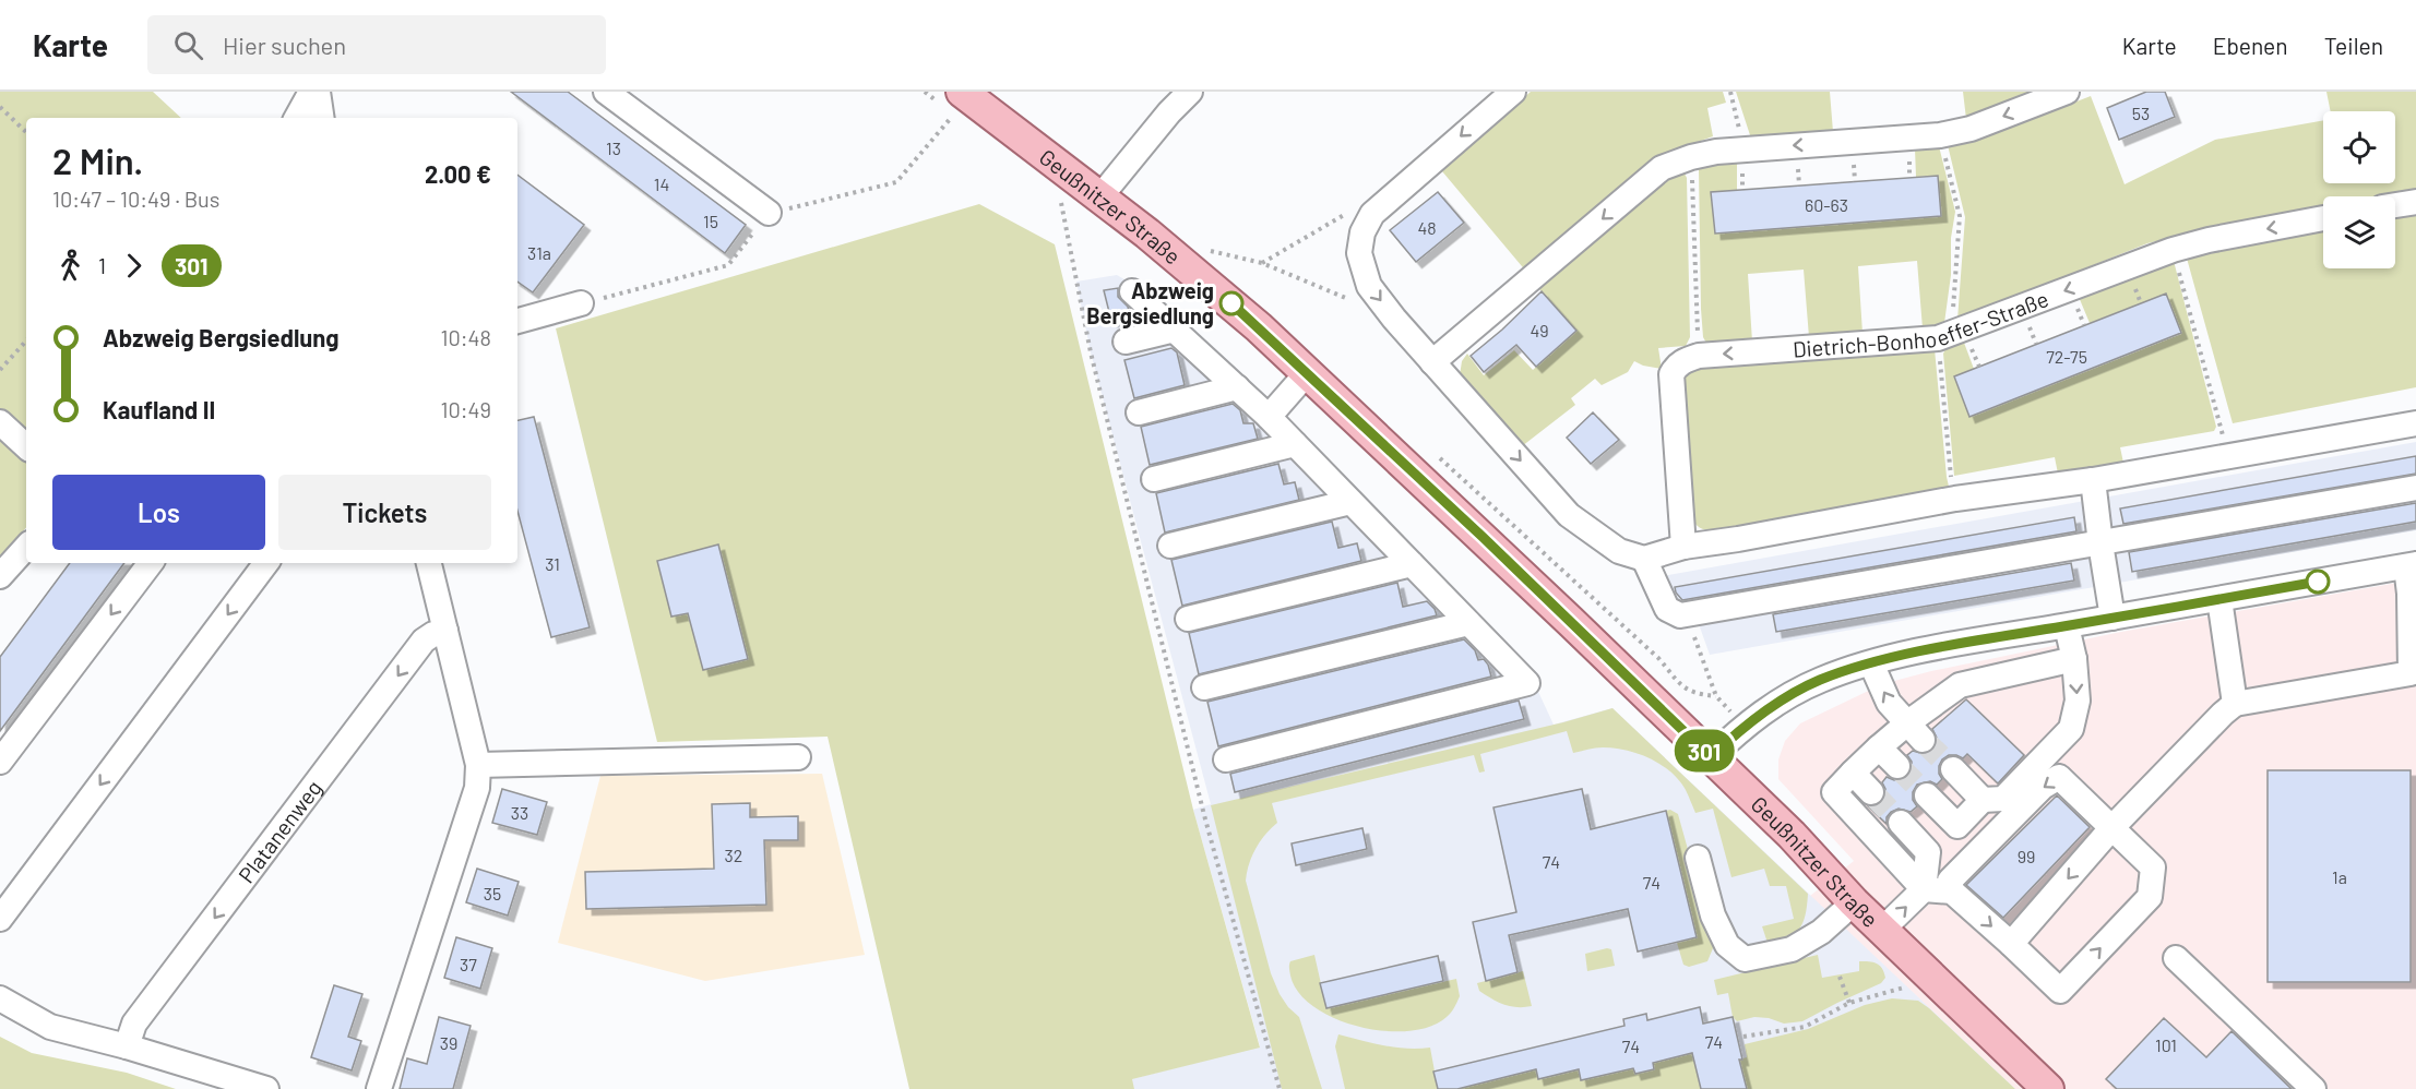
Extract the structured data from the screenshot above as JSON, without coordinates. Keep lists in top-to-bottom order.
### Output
{
  "streets": {
    "main road": ["Geußnitzer Straße"],
    "street": ["Dietrich-Bonhoeffer-Straße", "Platanenweg"]
  },
  "places": ["Abzweig Bergsiedlung"],
  "lines": ["bus line 301"],
  "house_numbers": [
    "53",
    "13",
    "14",
    "60-63",
    "15",
    "48",
    "31a",
    "49",
    "72-75",
    "31",
    "33",
    "32",
    "99",
    "74",
    "1a",
    "74",
    "35",
    "37",
    "74",
    "39",
    "101",
    "74"
  ],
  "page": {
    "header": "Karte",
    "search": "Hier suchen",
    "nav": ["Karte", "Ebenen", "Teilen"],
    "on_map": "301",
    "heading": ["2 Min.", "10:47 – 10:49 · Bus", "2.00 €"],
    "legs": ["1", "301"],
    "list": [
      {
        "name": "Abzweig Bergsiedlung",
        "value": "10:48"
      },
      {
        "name": "Kaufland II",
        "value": "10:49"
      }
    ],
    "buttons": ["Los", "Tickets"]
  }
}
